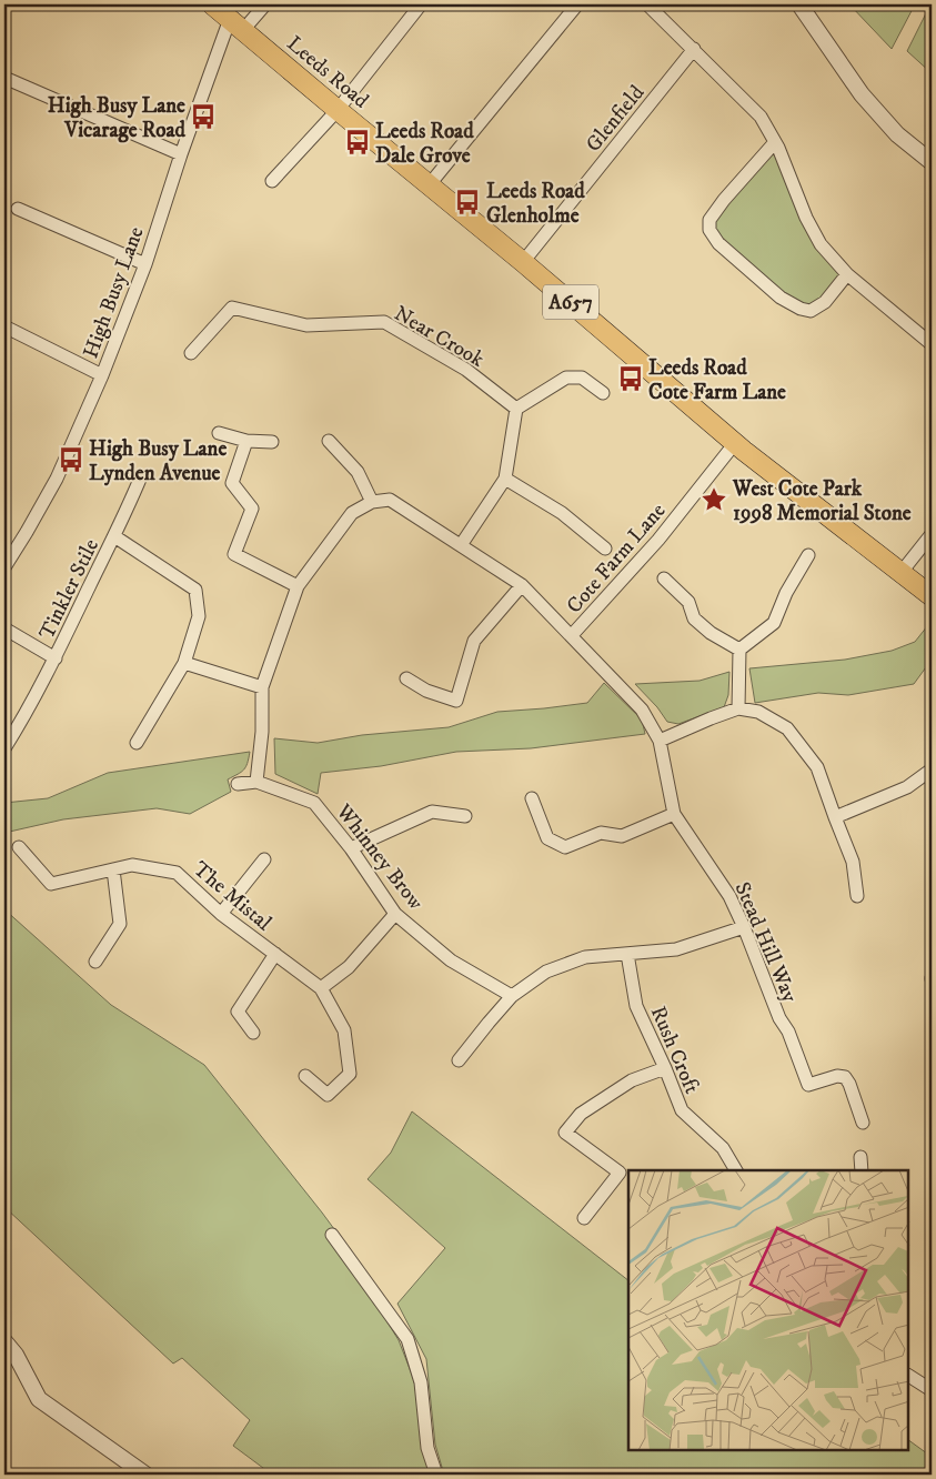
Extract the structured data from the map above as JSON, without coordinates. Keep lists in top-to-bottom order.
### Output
{
  "streets": {
    "main road": ["Leeds Road", "A657"],
    "street": [
      "Glenfield",
      "High Busy Lane",
      "Near Crook",
      "Cote Farm Lane",
      "Tinkler Stile",
      "Whinney Brow",
      "The Mistal",
      "Stead Hill Way",
      "Rush Croft"
    ]
  },
  "crossings": [
    ["Leeds Road", "Glenfield"],
    ["Leeds Road", "High Busy Lane"],
    ["Leeds Road", "Cote Farm Lane"],
    ["Cote Farm Lane", "Stead Hill Way"]
  ],
  "places": {
    "bus stop": [
      "High Busy Lane Vicarage Road",
      "Leeds Road Dale Grove",
      "Leeds Road Glenholme",
      "Leeds Road Cote Farm Lane",
      "High Busy Lane Lynden Avenue"
    ],
    "place": ["West Cote Park 1998 Memorial Stone"]
  }
}
